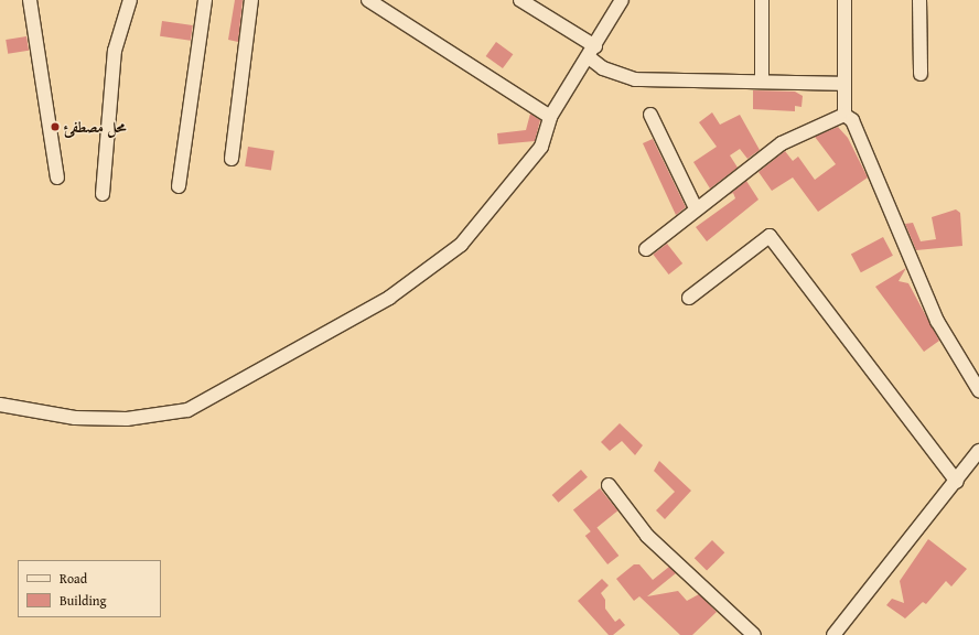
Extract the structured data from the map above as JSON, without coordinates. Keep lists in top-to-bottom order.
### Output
{
  "places": ["محل مصطفئ"],
  "legend": ["Road", "Building"]
}
